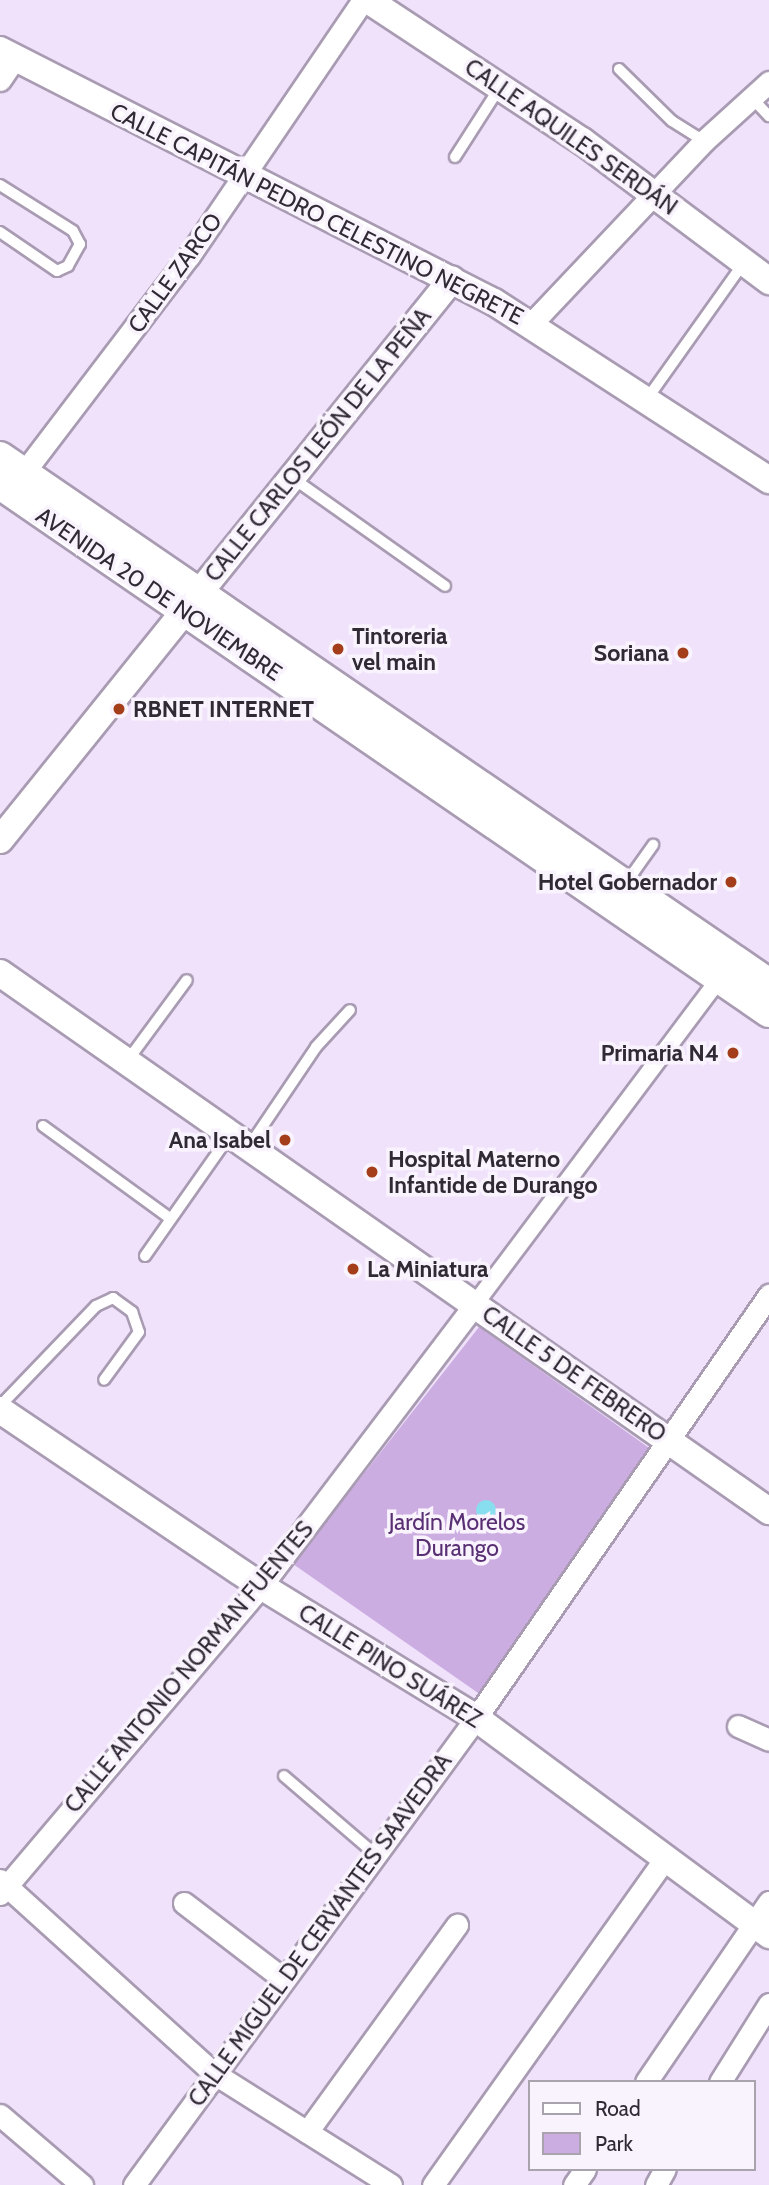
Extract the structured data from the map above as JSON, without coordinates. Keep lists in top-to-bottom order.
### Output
{
  "streets": {
    "main road": ["AVENIDA 20 DE NOVIEMBRE"],
    "street": [
      "CALLE AQUILES SERDÁN",
      "CALLE CAPITÁN PEDRO CELESTINO NEGRETE",
      "CALLE ZARCO",
      "CALLE CARLOS LEÓN DE LA PEÑA",
      "CALLE 5 DE FEBRERO",
      "CALLE PINO SUÁREZ",
      "CALLE ANTONIO NORMAN FUENTES",
      "CALLE MIGUEL DE CERVANTES SAAVEDRA"
    ]
  },
  "crossings": [
    ["CALLE AQUILES SERDÁN", "CALLE ZARCO"],
    ["CALLE CAPITÁN PEDRO CELESTINO NEGRETE", "CALLE ZARCO"],
    ["CALLE CAPITÁN PEDRO CELESTINO NEGRETE", "CALLE CARLOS LEÓN DE LA PEÑA"],
    ["CALLE ZARCO", "AVENIDA 20 DE NOVIEMBRE"],
    ["CALLE CARLOS LEÓN DE LA PEÑA", "AVENIDA 20 DE NOVIEMBRE"],
    ["CALLE 5 DE FEBRERO", "CALLE ANTONIO NORMAN FUENTES"],
    ["CALLE 5 DE FEBRERO", "CALLE MIGUEL DE CERVANTES SAAVEDRA"],
    ["CALLE PINO SUÁREZ", "CALLE ANTONIO NORMAN FUENTES"],
    ["CALLE PINO SUÁREZ", "CALLE MIGUEL DE CERVANTES SAAVEDRA"]
  ],
  "parks": ["Jardín Morelos Durango"],
  "places": [
    "Tintoreria vel main",
    "Soriana",
    "RBNET INTERNET",
    "Hotel Gobernador",
    "Primaria N4",
    "Ana Isabel",
    "Hospital Materno Infantide de Durango",
    "La Miniatura"
  ],
  "legend": ["Road", "Park"]
}
